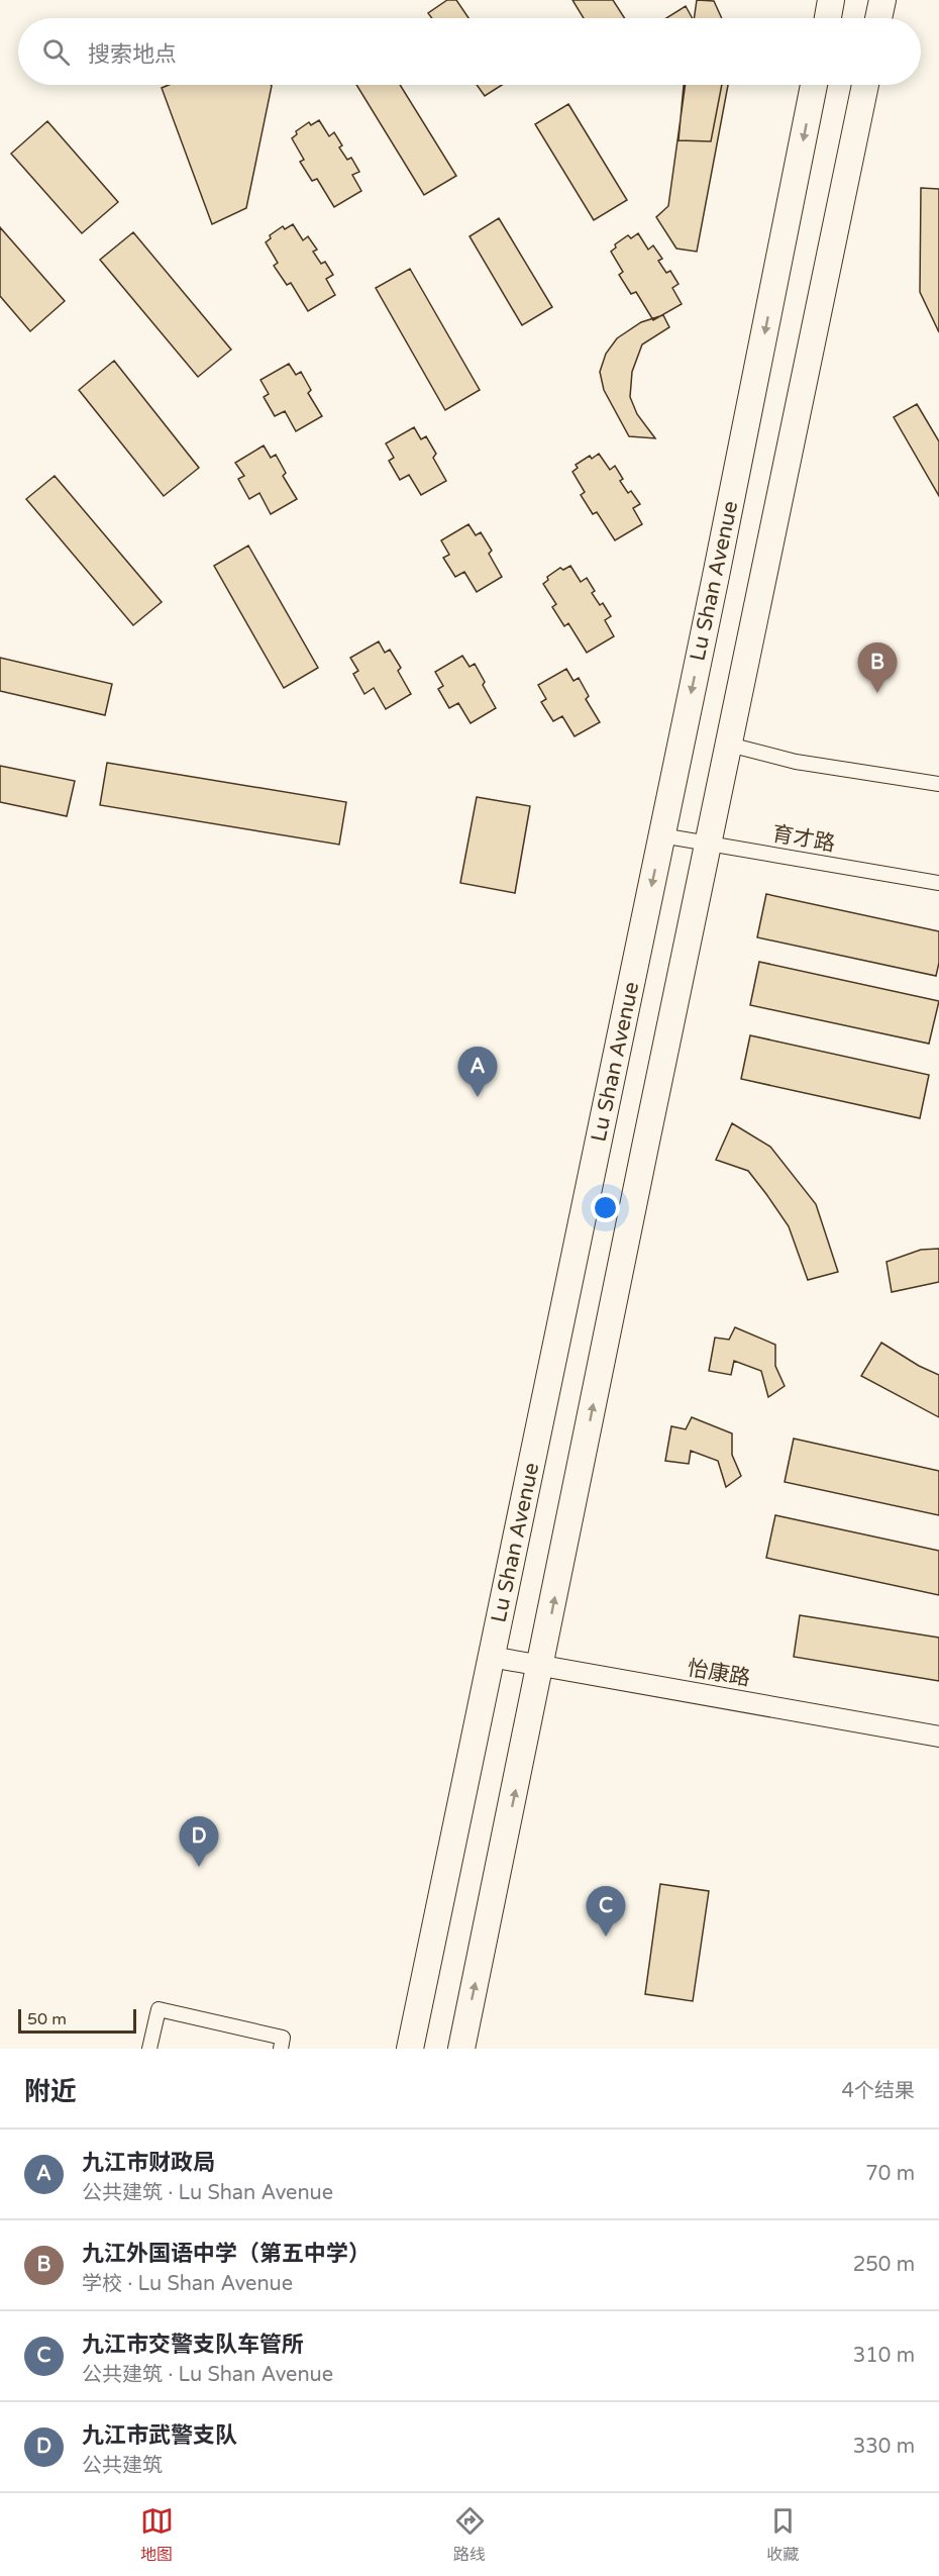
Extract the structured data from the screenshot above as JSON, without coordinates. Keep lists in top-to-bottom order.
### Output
{
  "streets": {
    "highway": ["Lu Shan Avenue"],
    "street": ["育才路", "怡康路"]
  },
  "crossings": [
    ["Lu Shan Avenue", "育才路"],
    ["Lu Shan Avenue", "怡康路"]
  ],
  "scale_bar": "50 m",
  "page": {
    "search": "搜索地点",
    "pins": [
      "B",
      "A",
      "D",
      "C"
    ],
    "scale": "50 m",
    "heading": ["附近", "4个结果"],
    "list": [
      {
        "mark": "A",
        "name": "九江市财政局",
        "note": "公共建筑 · Lu Shan Avenue",
        "value": "70 m"
      },
      {
        "mark": "B",
        "name": "九江外国语中学（第五中学）",
        "note": "学校 · Lu Shan Avenue",
        "value": "250 m"
      },
      {
        "mark": "C",
        "name": "九江市交警支队车管所",
        "note": "公共建筑 · Lu Shan Avenue",
        "value": "310 m"
      },
      {
        "mark": "D",
        "name": "九江市武警支队",
        "note": "公共建筑",
        "value": "330 m"
      }
    ],
    "nav": ["地图", "路线", "收藏"]
  }
}
